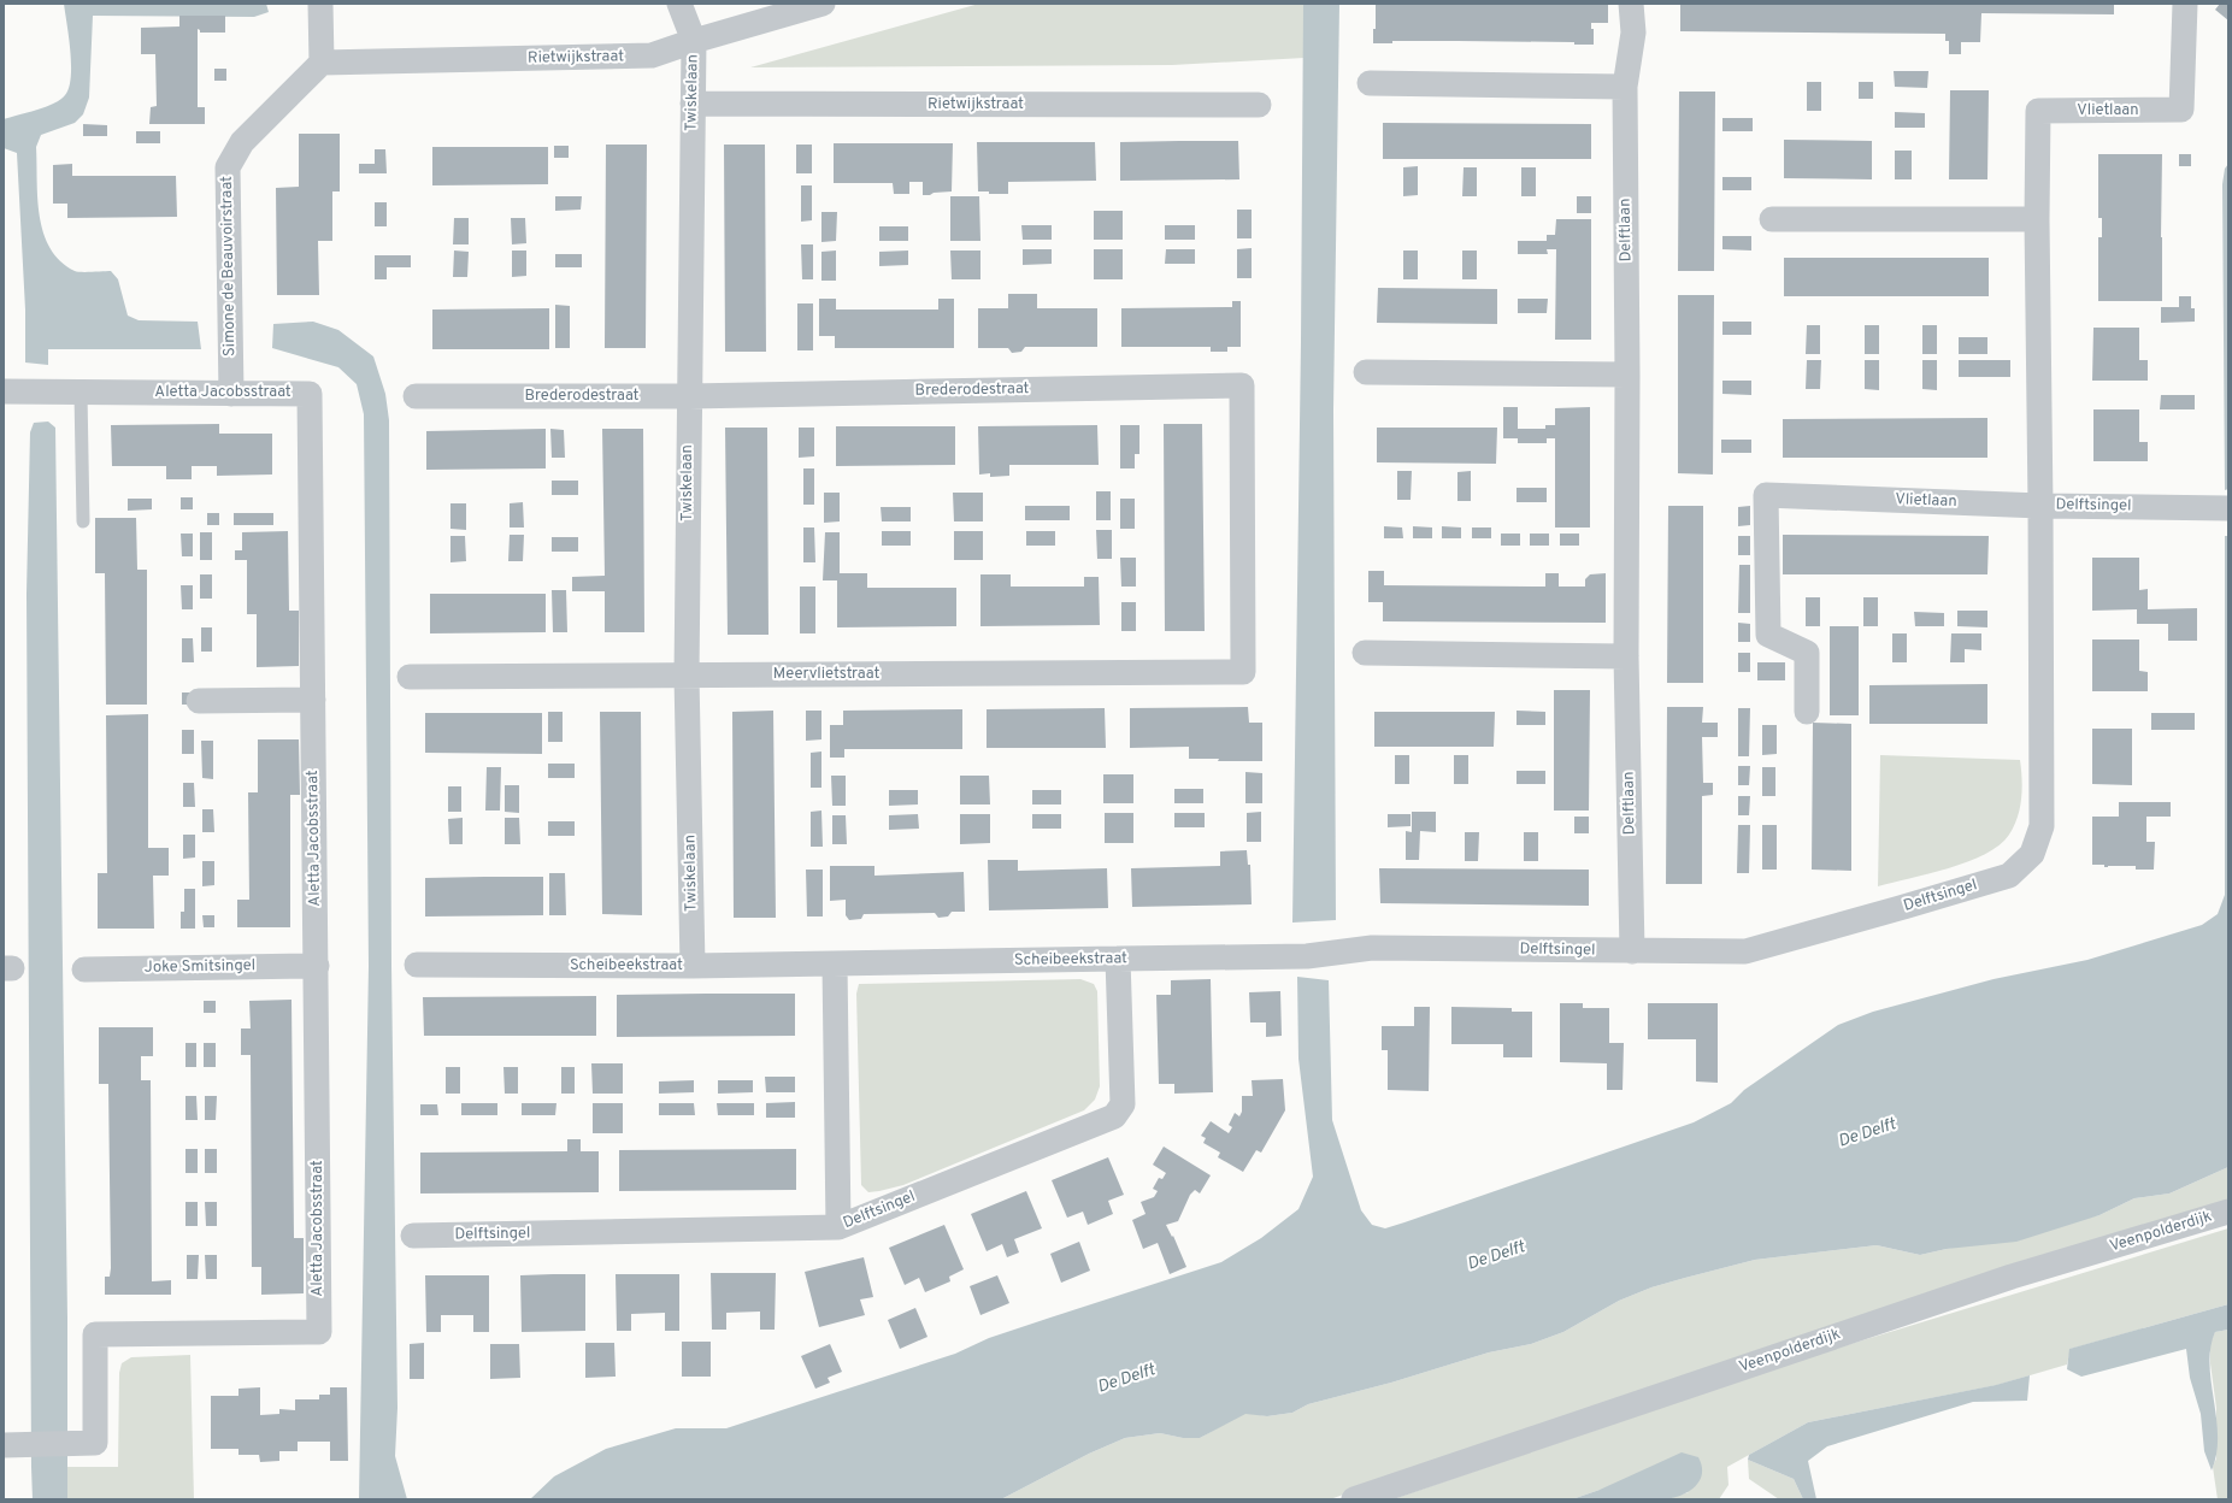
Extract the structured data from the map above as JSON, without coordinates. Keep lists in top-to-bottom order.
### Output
{
  "streets": {
    "street": [
      "Rietwijkstraat",
      "Twiskelaan",
      "Vlietlaan",
      "Delftlaan",
      "Simone de Beauvoirstraat",
      "Brederodestraat",
      "Aletta Jacobsstraat",
      "Delftsingel",
      "Meervlietstraat",
      "Scheibeekstraat",
      "Joke Smitsingel",
      "Veenpolderdijk"
    ]
  },
  "crossings": [
    ["Rietwijkstraat", "Twiskelaan"],
    ["Rietwijkstraat", "Simone de Beauvoirstraat"],
    ["Twiskelaan", "Brederodestraat"],
    ["Twiskelaan", "Meervlietstraat"],
    ["Twiskelaan", "Scheibeekstraat"],
    ["Vlietlaan", "Delftsingel"],
    ["Delftlaan", "Delftsingel"],
    ["Simone de Beauvoirstraat", "Aletta Jacobsstraat"],
    ["Brederodestraat", "Meervlietstraat"],
    ["Aletta Jacobsstraat", "Joke Smitsingel"],
    ["Delftsingel", "Scheibeekstraat"]
  ],
  "water": ["De Delft"]
}
